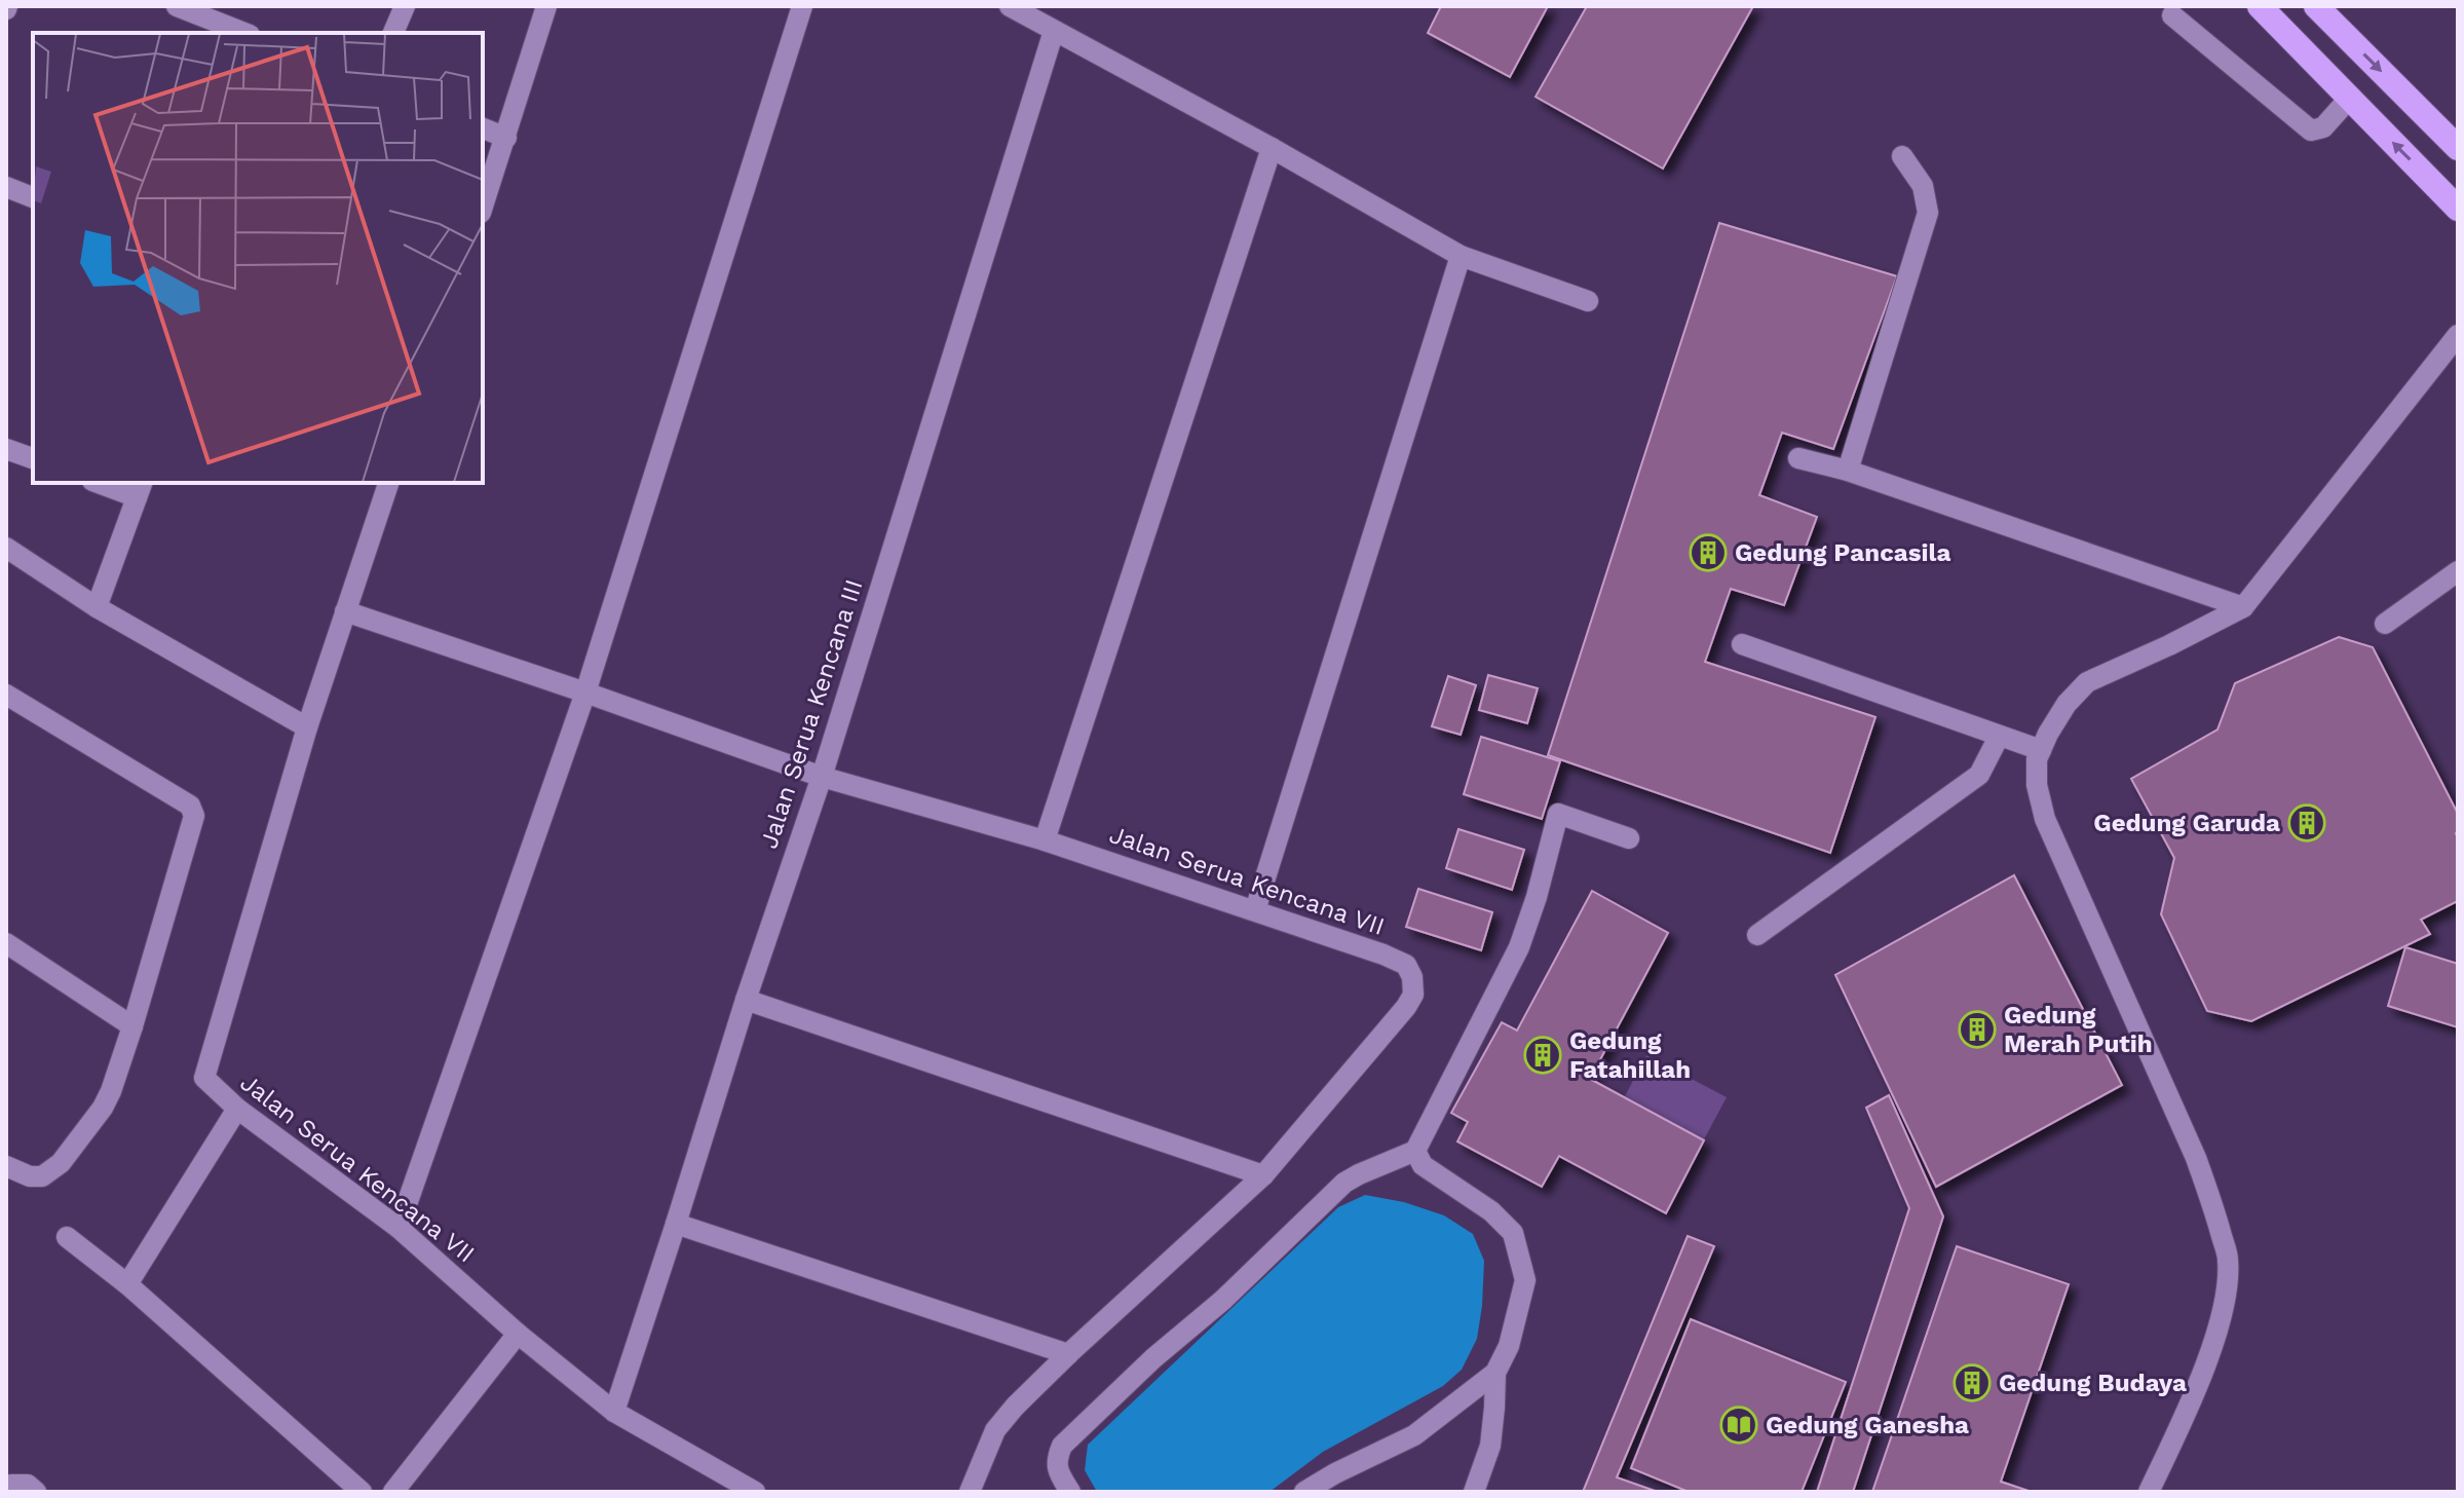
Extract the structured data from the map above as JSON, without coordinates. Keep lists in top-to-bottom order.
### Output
{
  "streets": {
    "street": ["Jalan Serua Kencana III", "Jalan Serua Kencana VII"]
  },
  "crossings": [
    ["Jalan Serua Kencana III", "Jalan Serua Kencana VII"]
  ],
  "places": {
    "building": [
      "Gedung Pancasila",
      "Gedung Garuda",
      "Gedung Merah Putih",
      "Gedung Fatahillah",
      "Gedung Budaya"
    ],
    "library": ["Gedung Ganesha"]
  }
}
